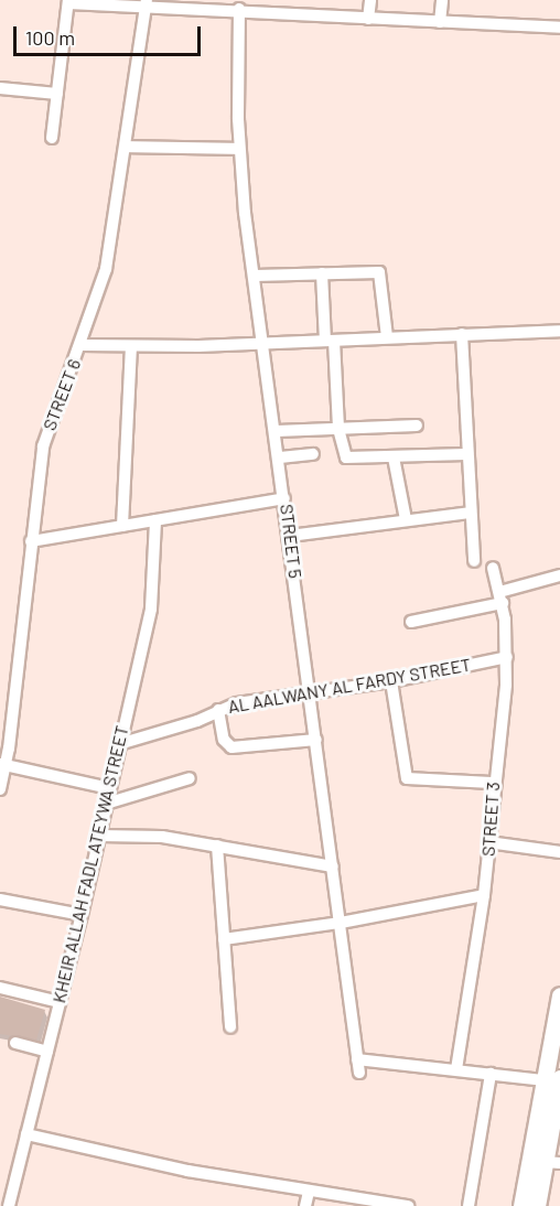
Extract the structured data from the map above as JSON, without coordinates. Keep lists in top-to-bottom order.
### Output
{
  "streets": {
    "street": [
      "STREET 6",
      "STREET 5",
      "AL AALWANY AL FARDY STREET",
      "STREET 3",
      "KHEIR ALLAH FADL ATEYWA STREET"
    ]
  },
  "crossings": [
    ["STREET 5", "AL AALWANY AL FARDY STREET"],
    ["AL AALWANY AL FARDY STREET", "STREET 3"],
    ["AL AALWANY AL FARDY STREET", "KHEIR ALLAH FADL ATEYWA STREET"]
  ],
  "scale_bar": "100 m"
}
